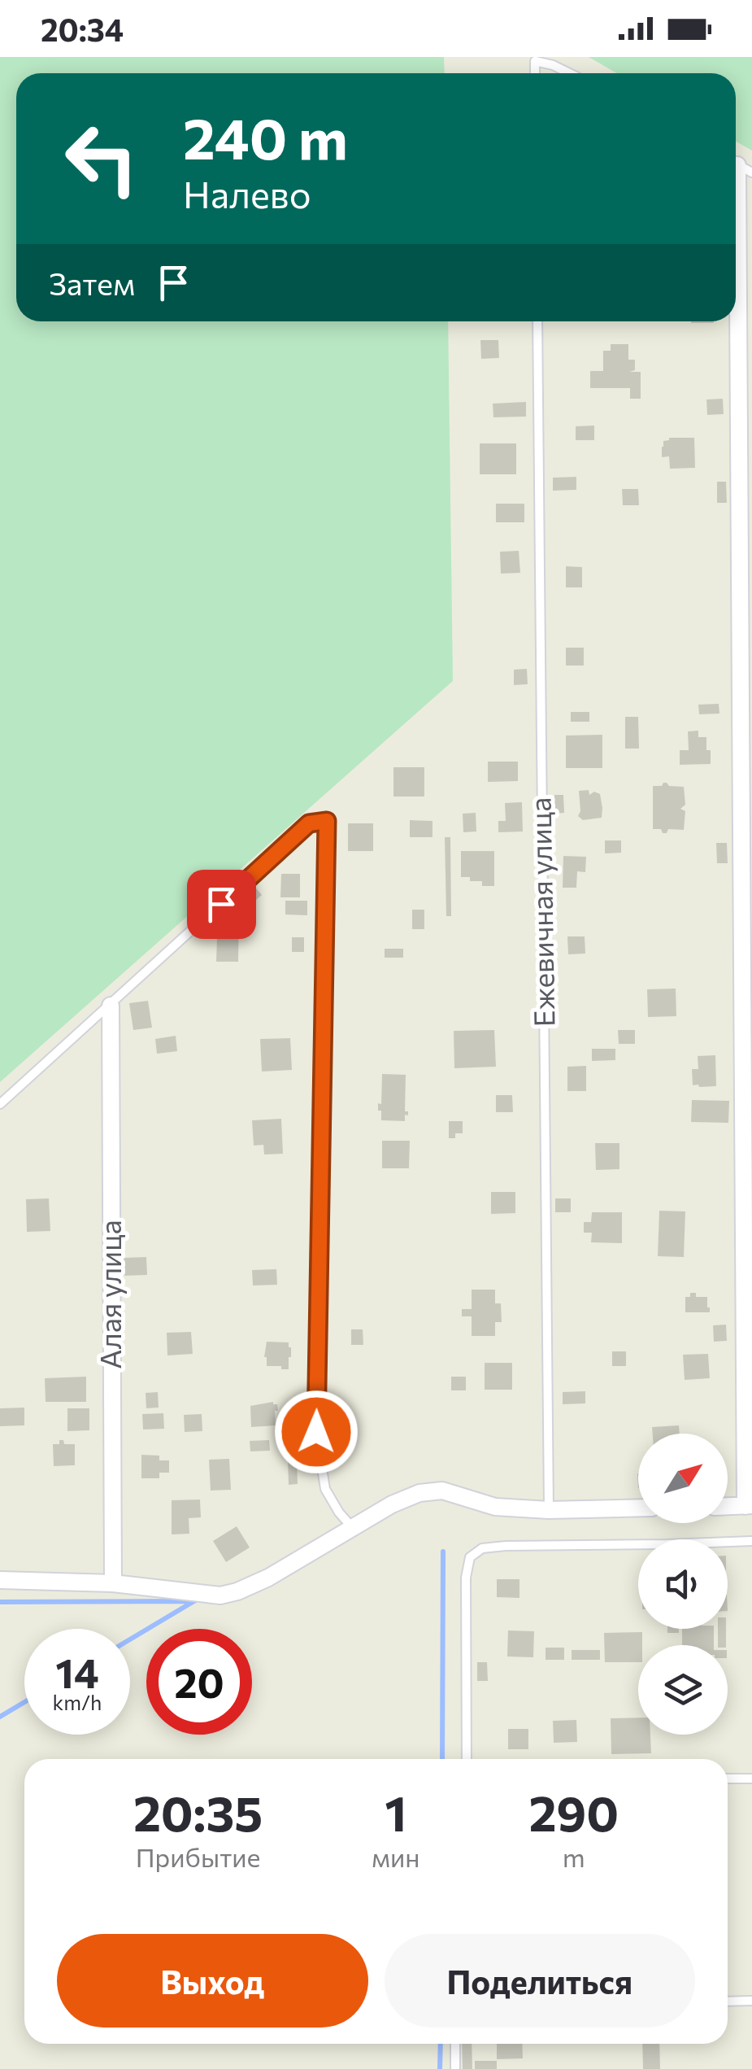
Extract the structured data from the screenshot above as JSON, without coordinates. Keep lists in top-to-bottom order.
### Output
{
  "streets": {
    "street": ["Алая улица"],
    "lane": ["Ежевичная улица"]
  },
  "north": "top right",
  "page": {
    "status": "20:34",
    "turn": ["240 m", "Налево"],
    "then": "Затем",
    "speed": "14 km/h",
    "limit": "20",
    "eta": [
      "20:35",
      "Прибытие",
      "1",
      "мин",
      "290",
      "m"
    ],
    "buttons": ["Выход", "Поделиться"]
  }
}
